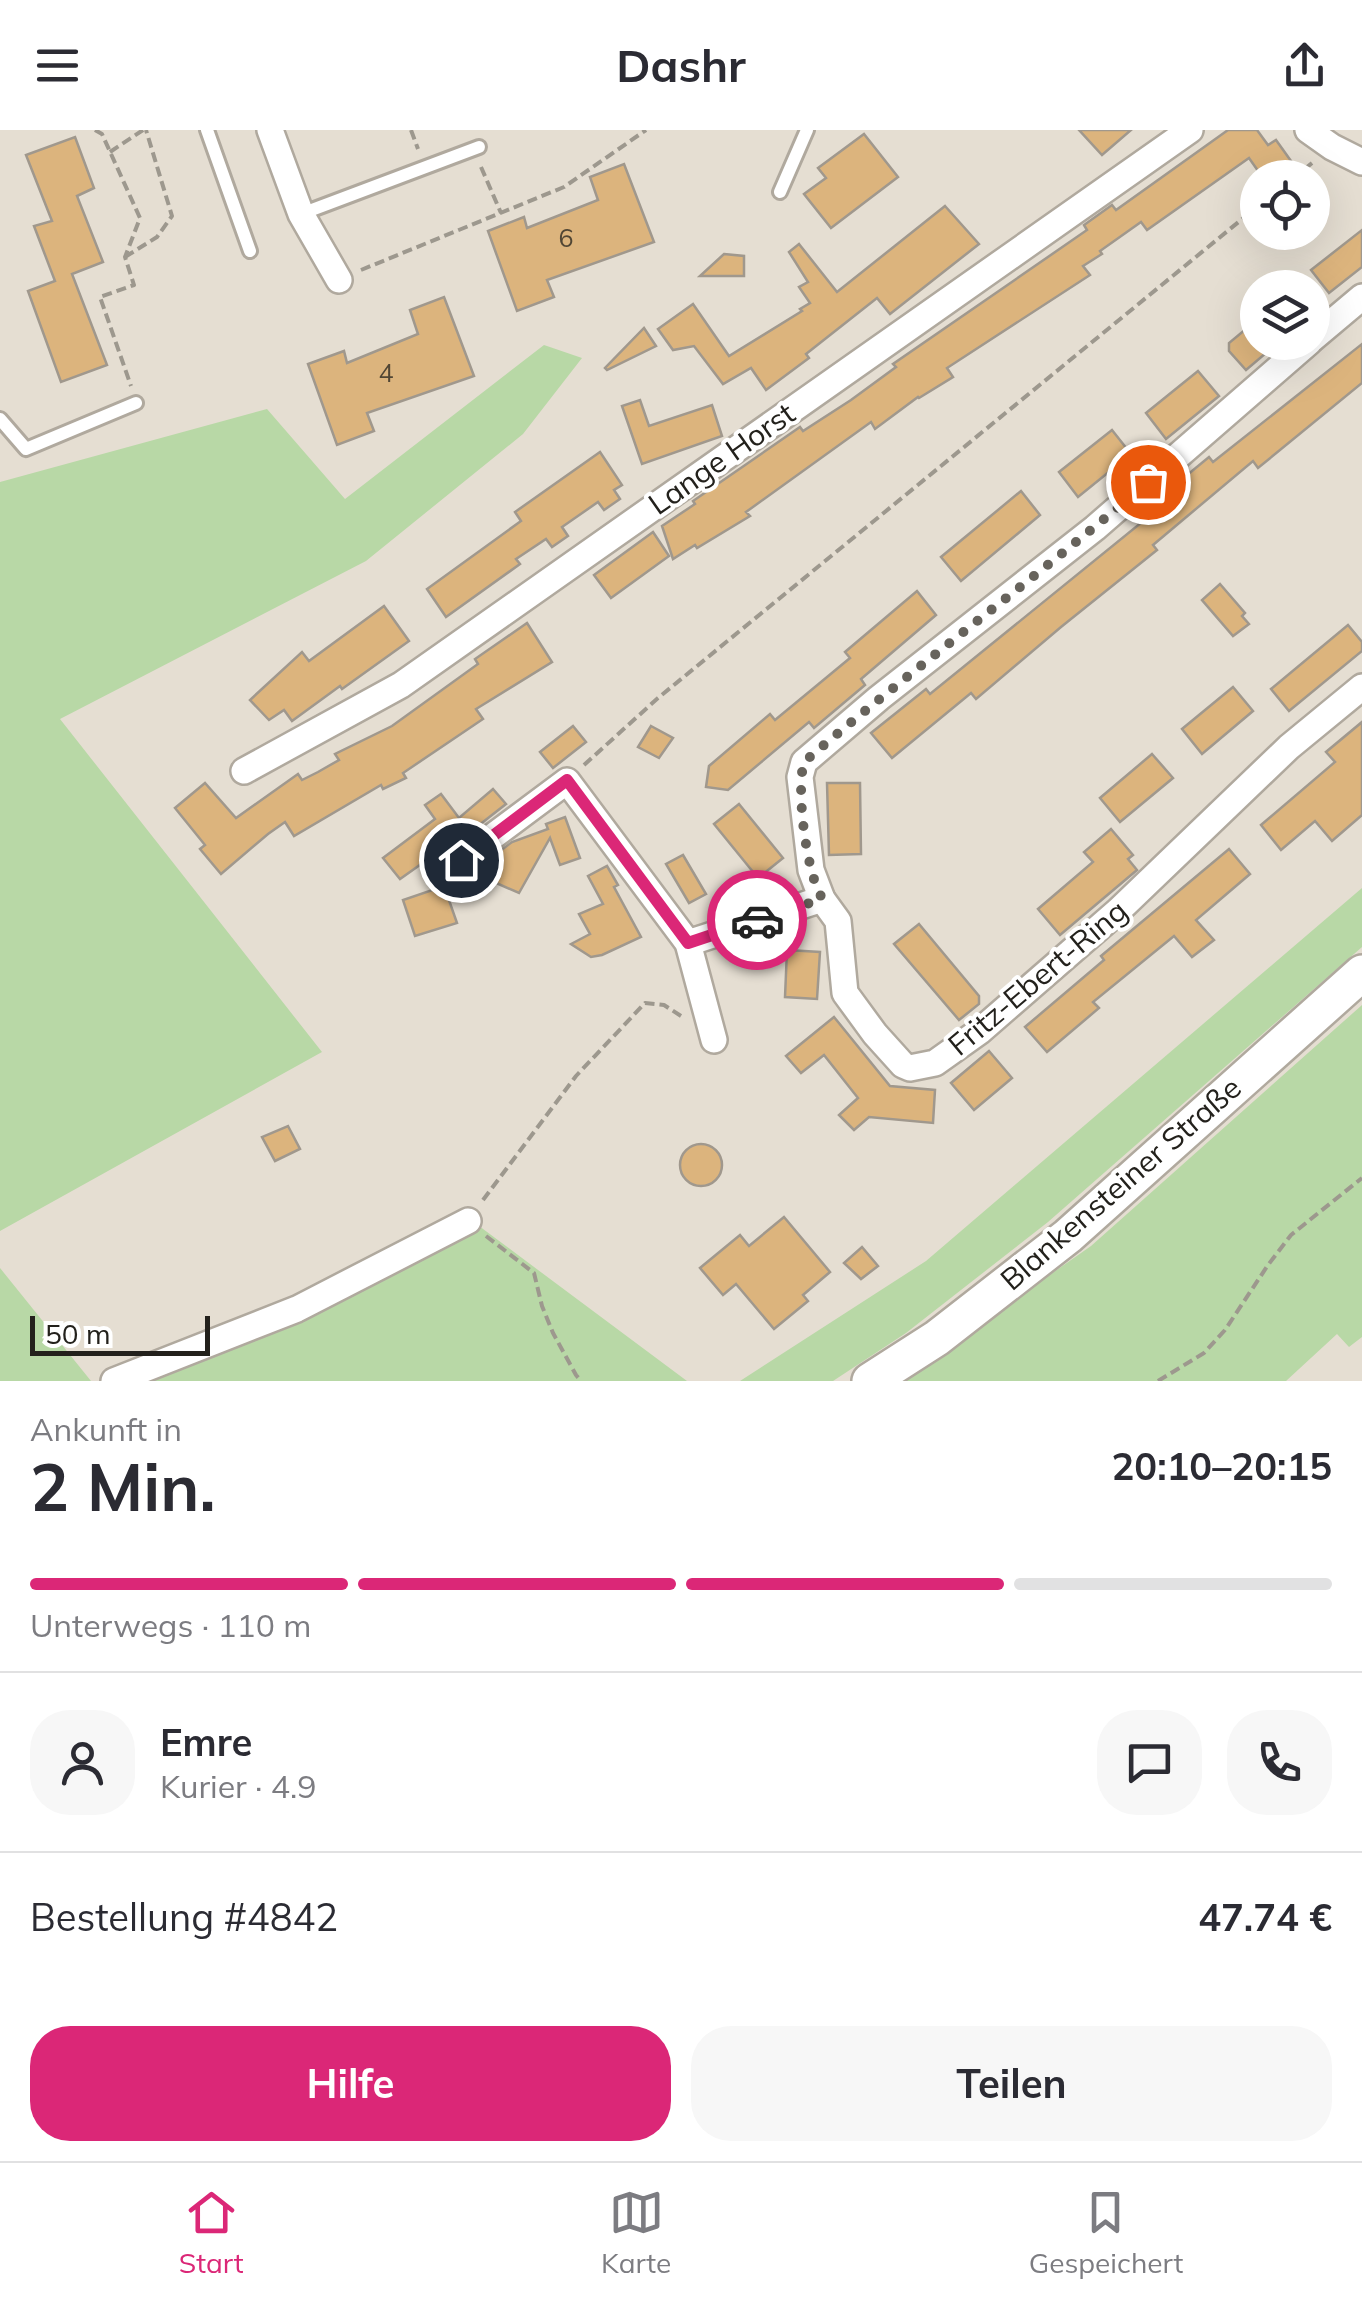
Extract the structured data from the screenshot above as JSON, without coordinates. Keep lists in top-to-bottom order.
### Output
{
  "streets": {
    "main road": ["Blankensteiner Straße"],
    "street": ["Lange Horst", "Fritz-Ebert-Ring"]
  },
  "house_numbers": ["6", "4"],
  "scale_bar": "50 m",
  "page": {
    "header": "Dashr",
    "scale": "50 m",
    "heading": ["2 Min.", "Ankunft in", "20:10–20:15"],
    "panel": [
      "Emre",
      "Kurier · 4.9",
      "Bestellung #4842",
      "47.74 €"
    ],
    "bar": "Unterwegs · 110 m",
    "buttons": ["Hilfe", "Teilen"],
    "tabs": ["Start", "Karte", "Gespeichert"]
  }
}
